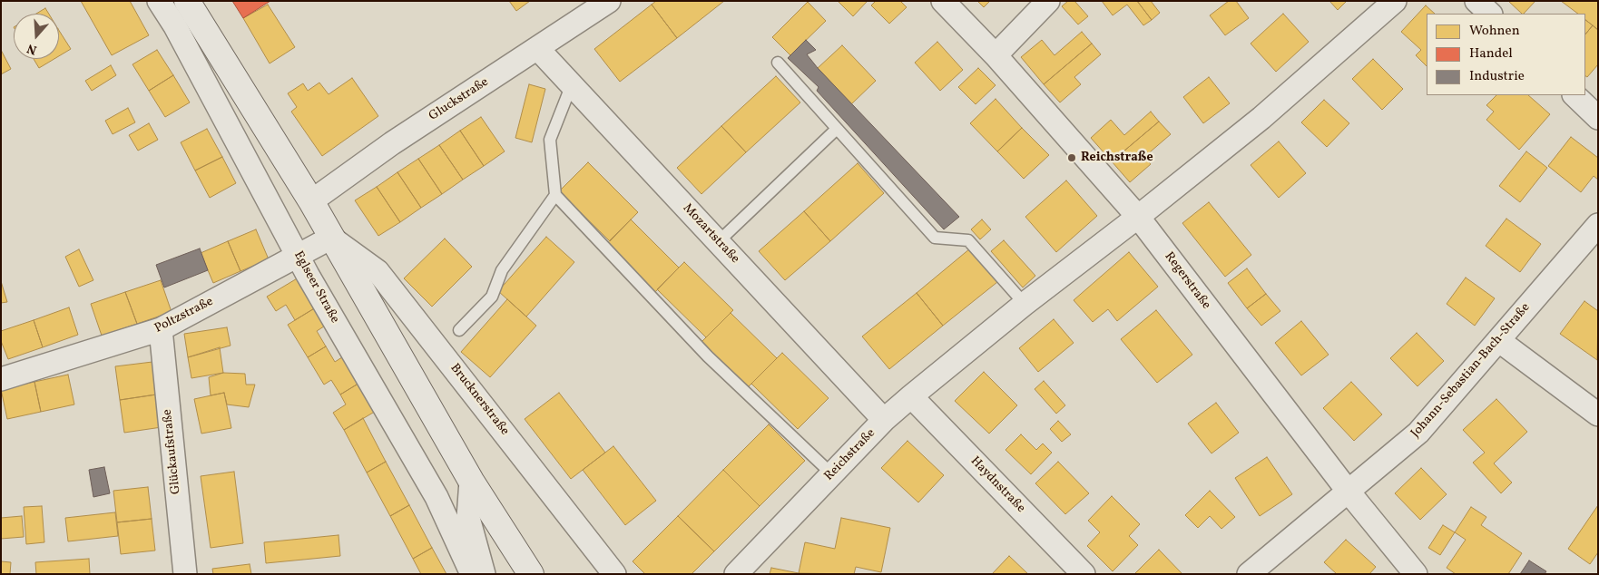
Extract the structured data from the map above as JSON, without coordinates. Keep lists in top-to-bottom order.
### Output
{
  "streets": {
    "street": [
      "Gluckstraße",
      "Mozartstraße",
      "Regerstraße",
      "Eglseer Straße",
      "Poltzstraße",
      "Johann-Sebastian-Bach-Straße",
      "Brucknerstraße",
      "Glückaufstraße",
      "Reichstraße",
      "Haydnstraße"
    ]
  },
  "crossings": [
    ["Gluckstraße", "Mozartstraße"],
    ["Mozartstraße", "Reichstraße"],
    ["Regerstraße", "Johann-Sebastian-Bach-Straße"],
    ["Regerstraße", "Reichstraße"],
    ["Eglseer Straße", "Poltzstraße"],
    ["Poltzstraße", "Brucknerstraße"],
    ["Poltzstraße", "Glückaufstraße"],
    ["Reichstraße", "Haydnstraße"]
  ],
  "places": ["Reichstraße"],
  "legend": ["Wohnen", "Handel", "Industrie"],
  "north": "bottom"
}
